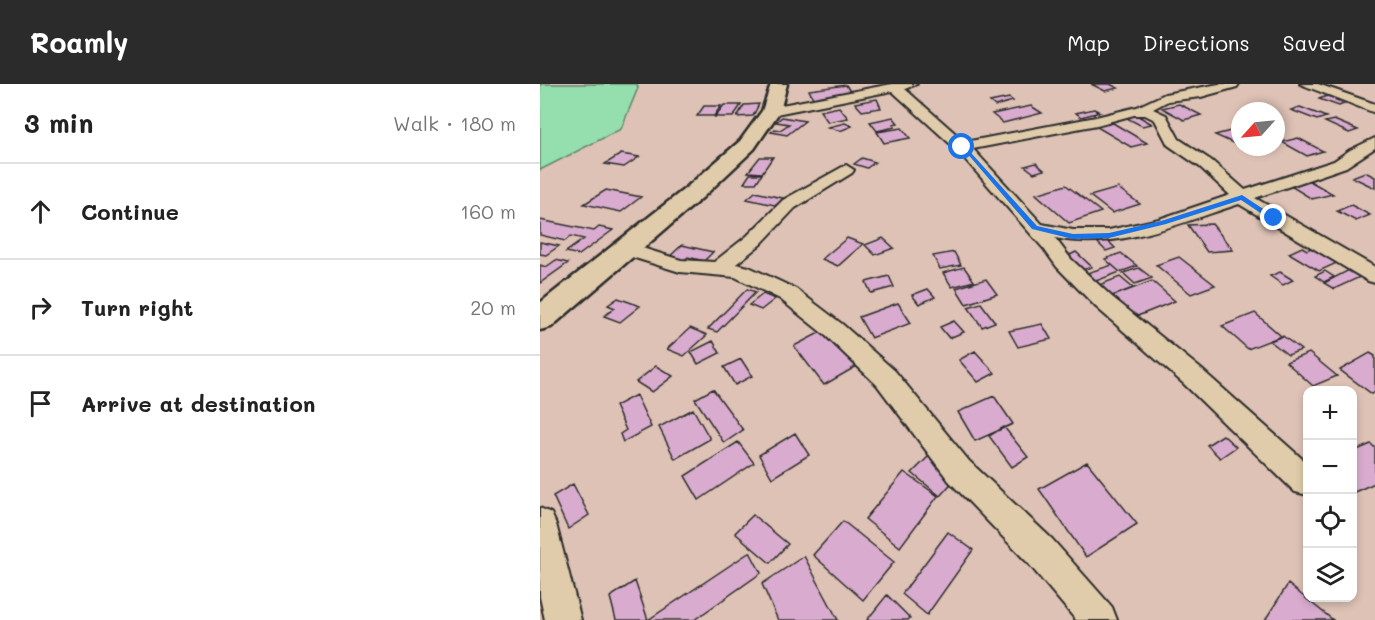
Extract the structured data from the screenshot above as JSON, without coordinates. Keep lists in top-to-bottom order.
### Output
{
  "north": "bottom left",
  "page": {
    "header": "Roamly",
    "nav": ["Map", "Directions", "Saved"],
    "heading": ["3 min", "Walk · 180 m"],
    "list": [
      ["Continue", "160 m"],
      ["Turn right", "20 m"],
      "Arrive at destination"
    ],
    "map_buttons": ["+", "−"]
  }
}
